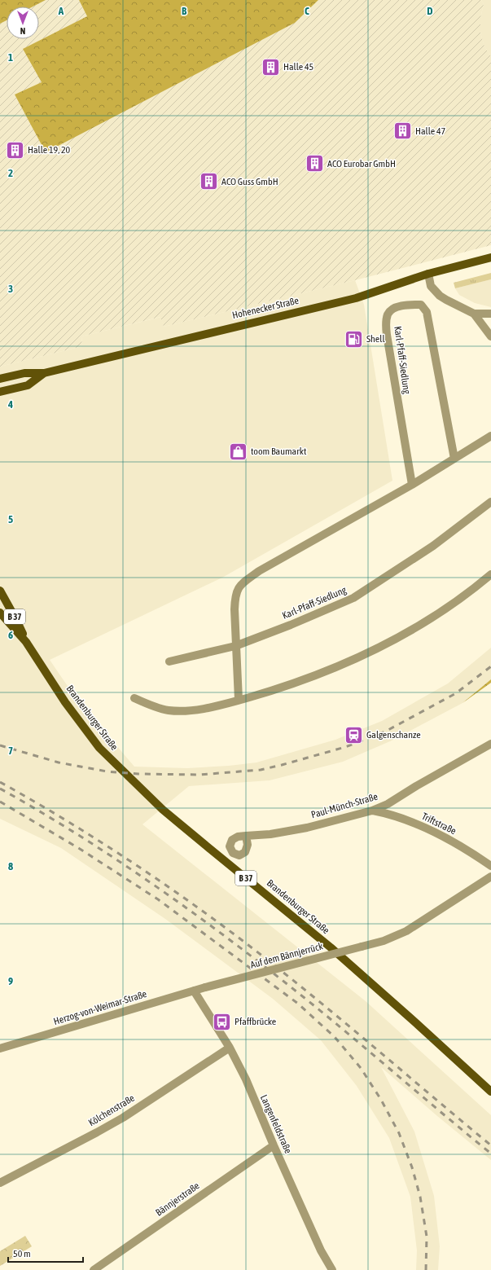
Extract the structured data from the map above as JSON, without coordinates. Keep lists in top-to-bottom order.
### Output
{
  "streets": {
    "main road": ["Hohenecker Straße", "B 37", "Brandenburger Straße"],
    "street": [
      "Karl-Pfaff-Siedlung",
      "Paul-Münch-Straße",
      "Triftstraße",
      "Auf dem Bännjerrück",
      "Herzog-von-Weimar-Straße",
      "Kölchenstraße",
      "Langenfeldstraße",
      "Bännjerstraße"
    ]
  },
  "crossings": [
    ["Paul-Münch-Straße", "Triftstraße"],
    ["Auf dem Bännjerrück", "Herzog-von-Weimar-Straße"],
    ["Herzog-von-Weimar-Straße", "Langenfeldstraße"],
    ["Kölchenstraße", "Langenfeldstraße"],
    ["Langenfeldstraße", "Bännjerstraße"]
  ],
  "places": {
    "building": [
      "Halle 45",
      "Halle 47",
      "Halle 19, 20",
      "ACO Eurobar GmbH",
      "ACO Guss GmbH"
    ],
    "fuel station": ["Shell"],
    "shop": ["toom Baumarkt"],
    "station": ["Galgenschanze"],
    "bus stop": ["Pfaffbrücke"]
  },
  "scale_bar": "50 m",
  "north": "bottom",
  "grid": {
    "columns": [
      "A",
      "B",
      "C",
      "D"
    ],
    "rows": [
      "1",
      "2",
      "3",
      "4",
      "5",
      "6",
      "7",
      "8",
      "9"
    ]
  }
}
